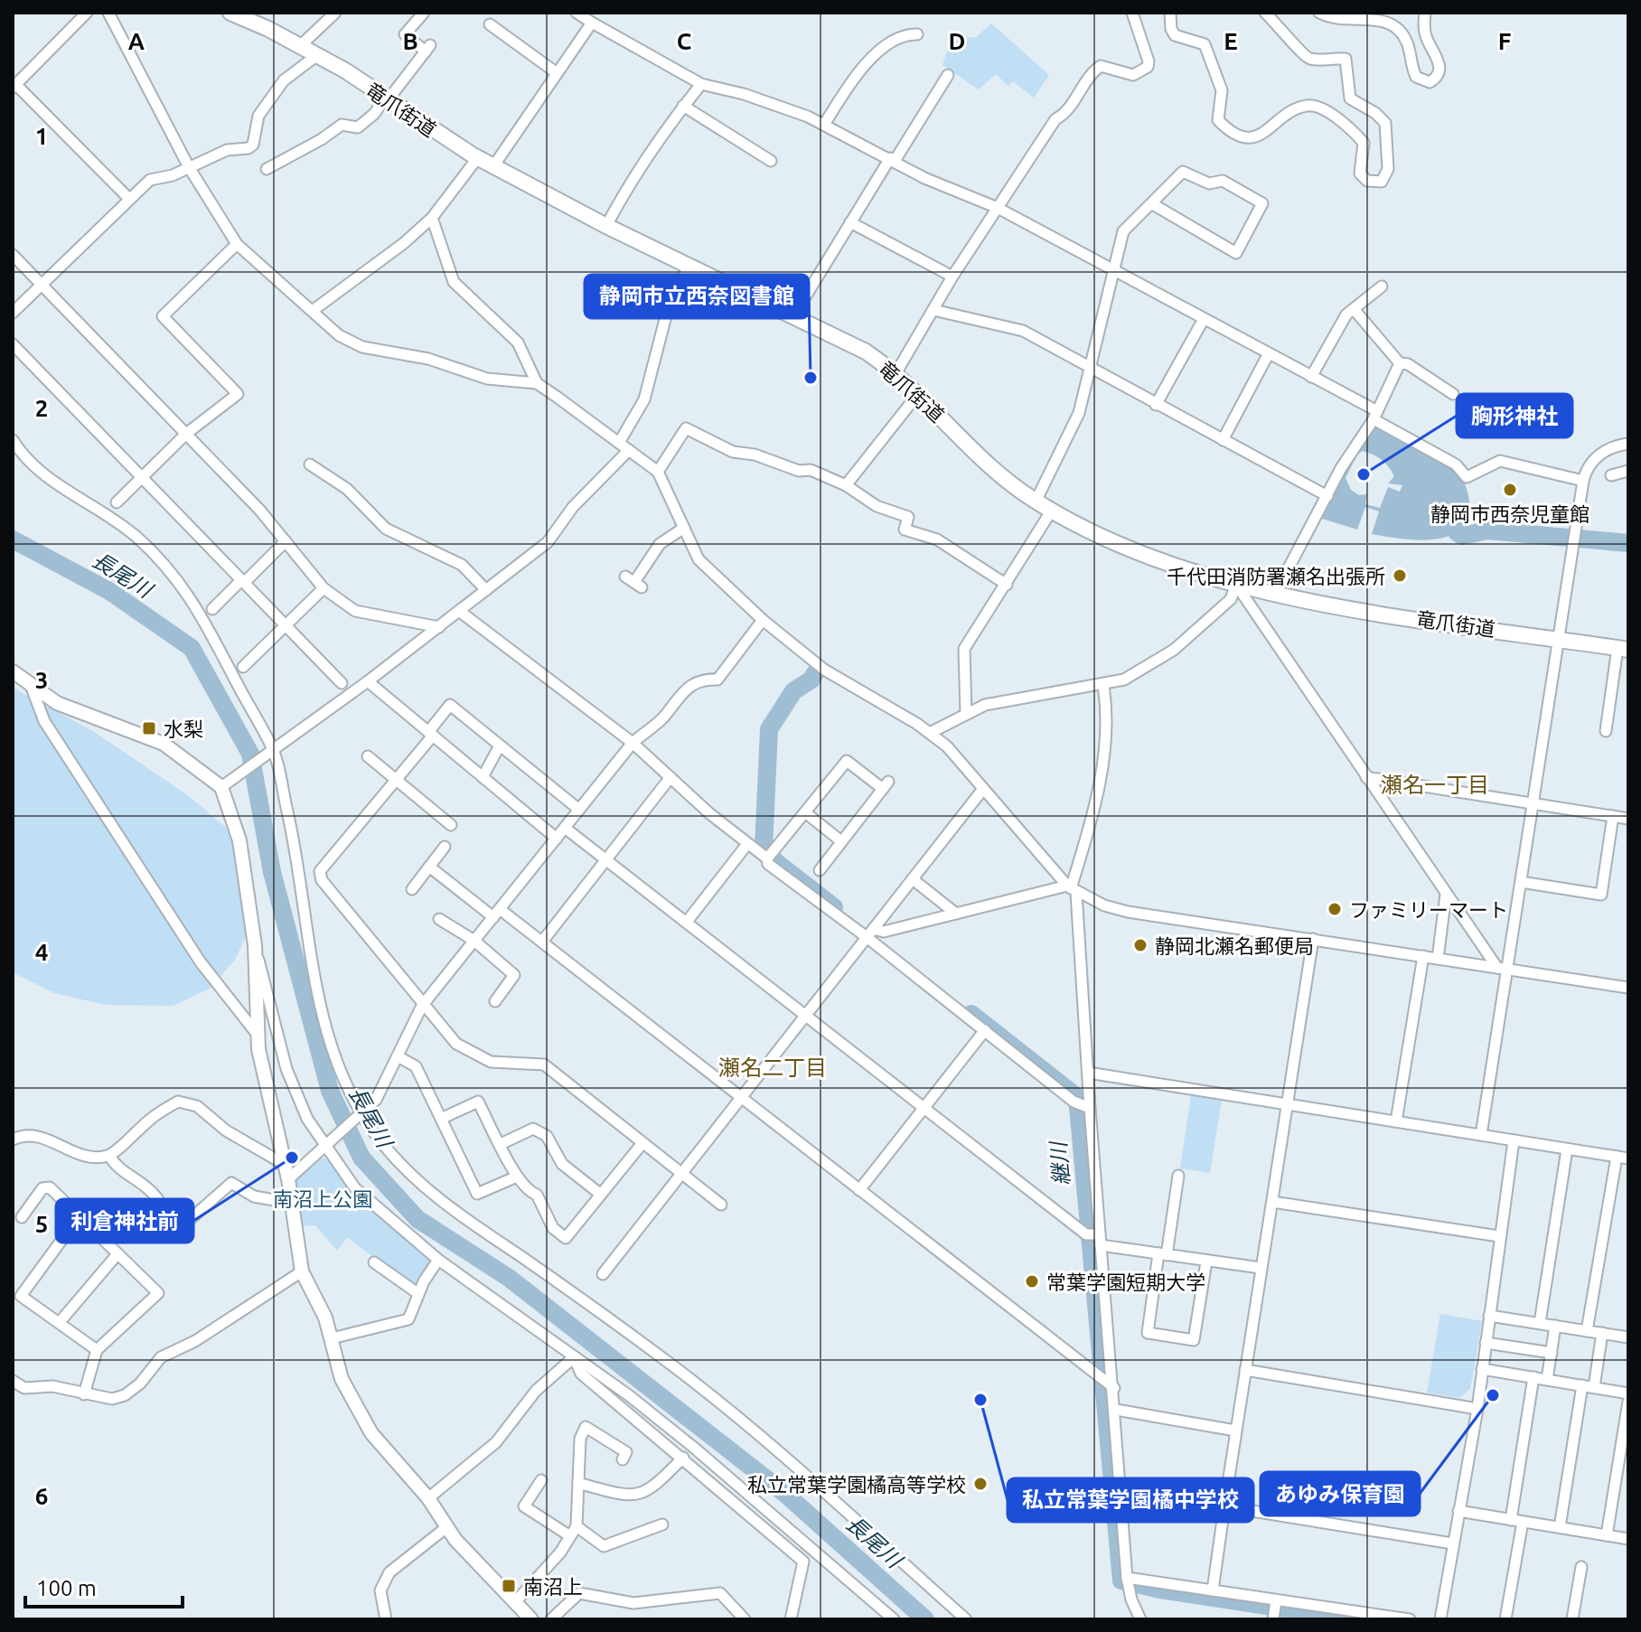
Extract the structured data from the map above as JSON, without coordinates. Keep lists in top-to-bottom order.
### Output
{
  "streets": {
    "main road": ["竜爪街道"]
  },
  "districts": ["瀬名一丁目", "瀬名二丁目"],
  "water": ["長尾川", "継川"],
  "parks": ["南沼上公園"],
  "places": {
    "other": [
      "静岡市立西奈図書館",
      "胸形神社",
      "静岡市西奈児童館",
      "千代田消防署瀬名出張所",
      "ファミリーマート",
      "静岡北瀬名郵便局",
      "利倉神社前",
      "常葉学園短期大学",
      "あゆみ保育園",
      "私立常葉学園橘中学校",
      "私立常葉学園橘高等学校"
    ],
    "transit": ["水梨", "南沼上"]
  },
  "scale_bar": "100 m",
  "grid": {
    "columns": [
      "A",
      "B",
      "C",
      "D",
      "E",
      "F"
    ],
    "rows": [
      "1",
      "2",
      "3",
      "4",
      "5",
      "6"
    ]
  }
}
